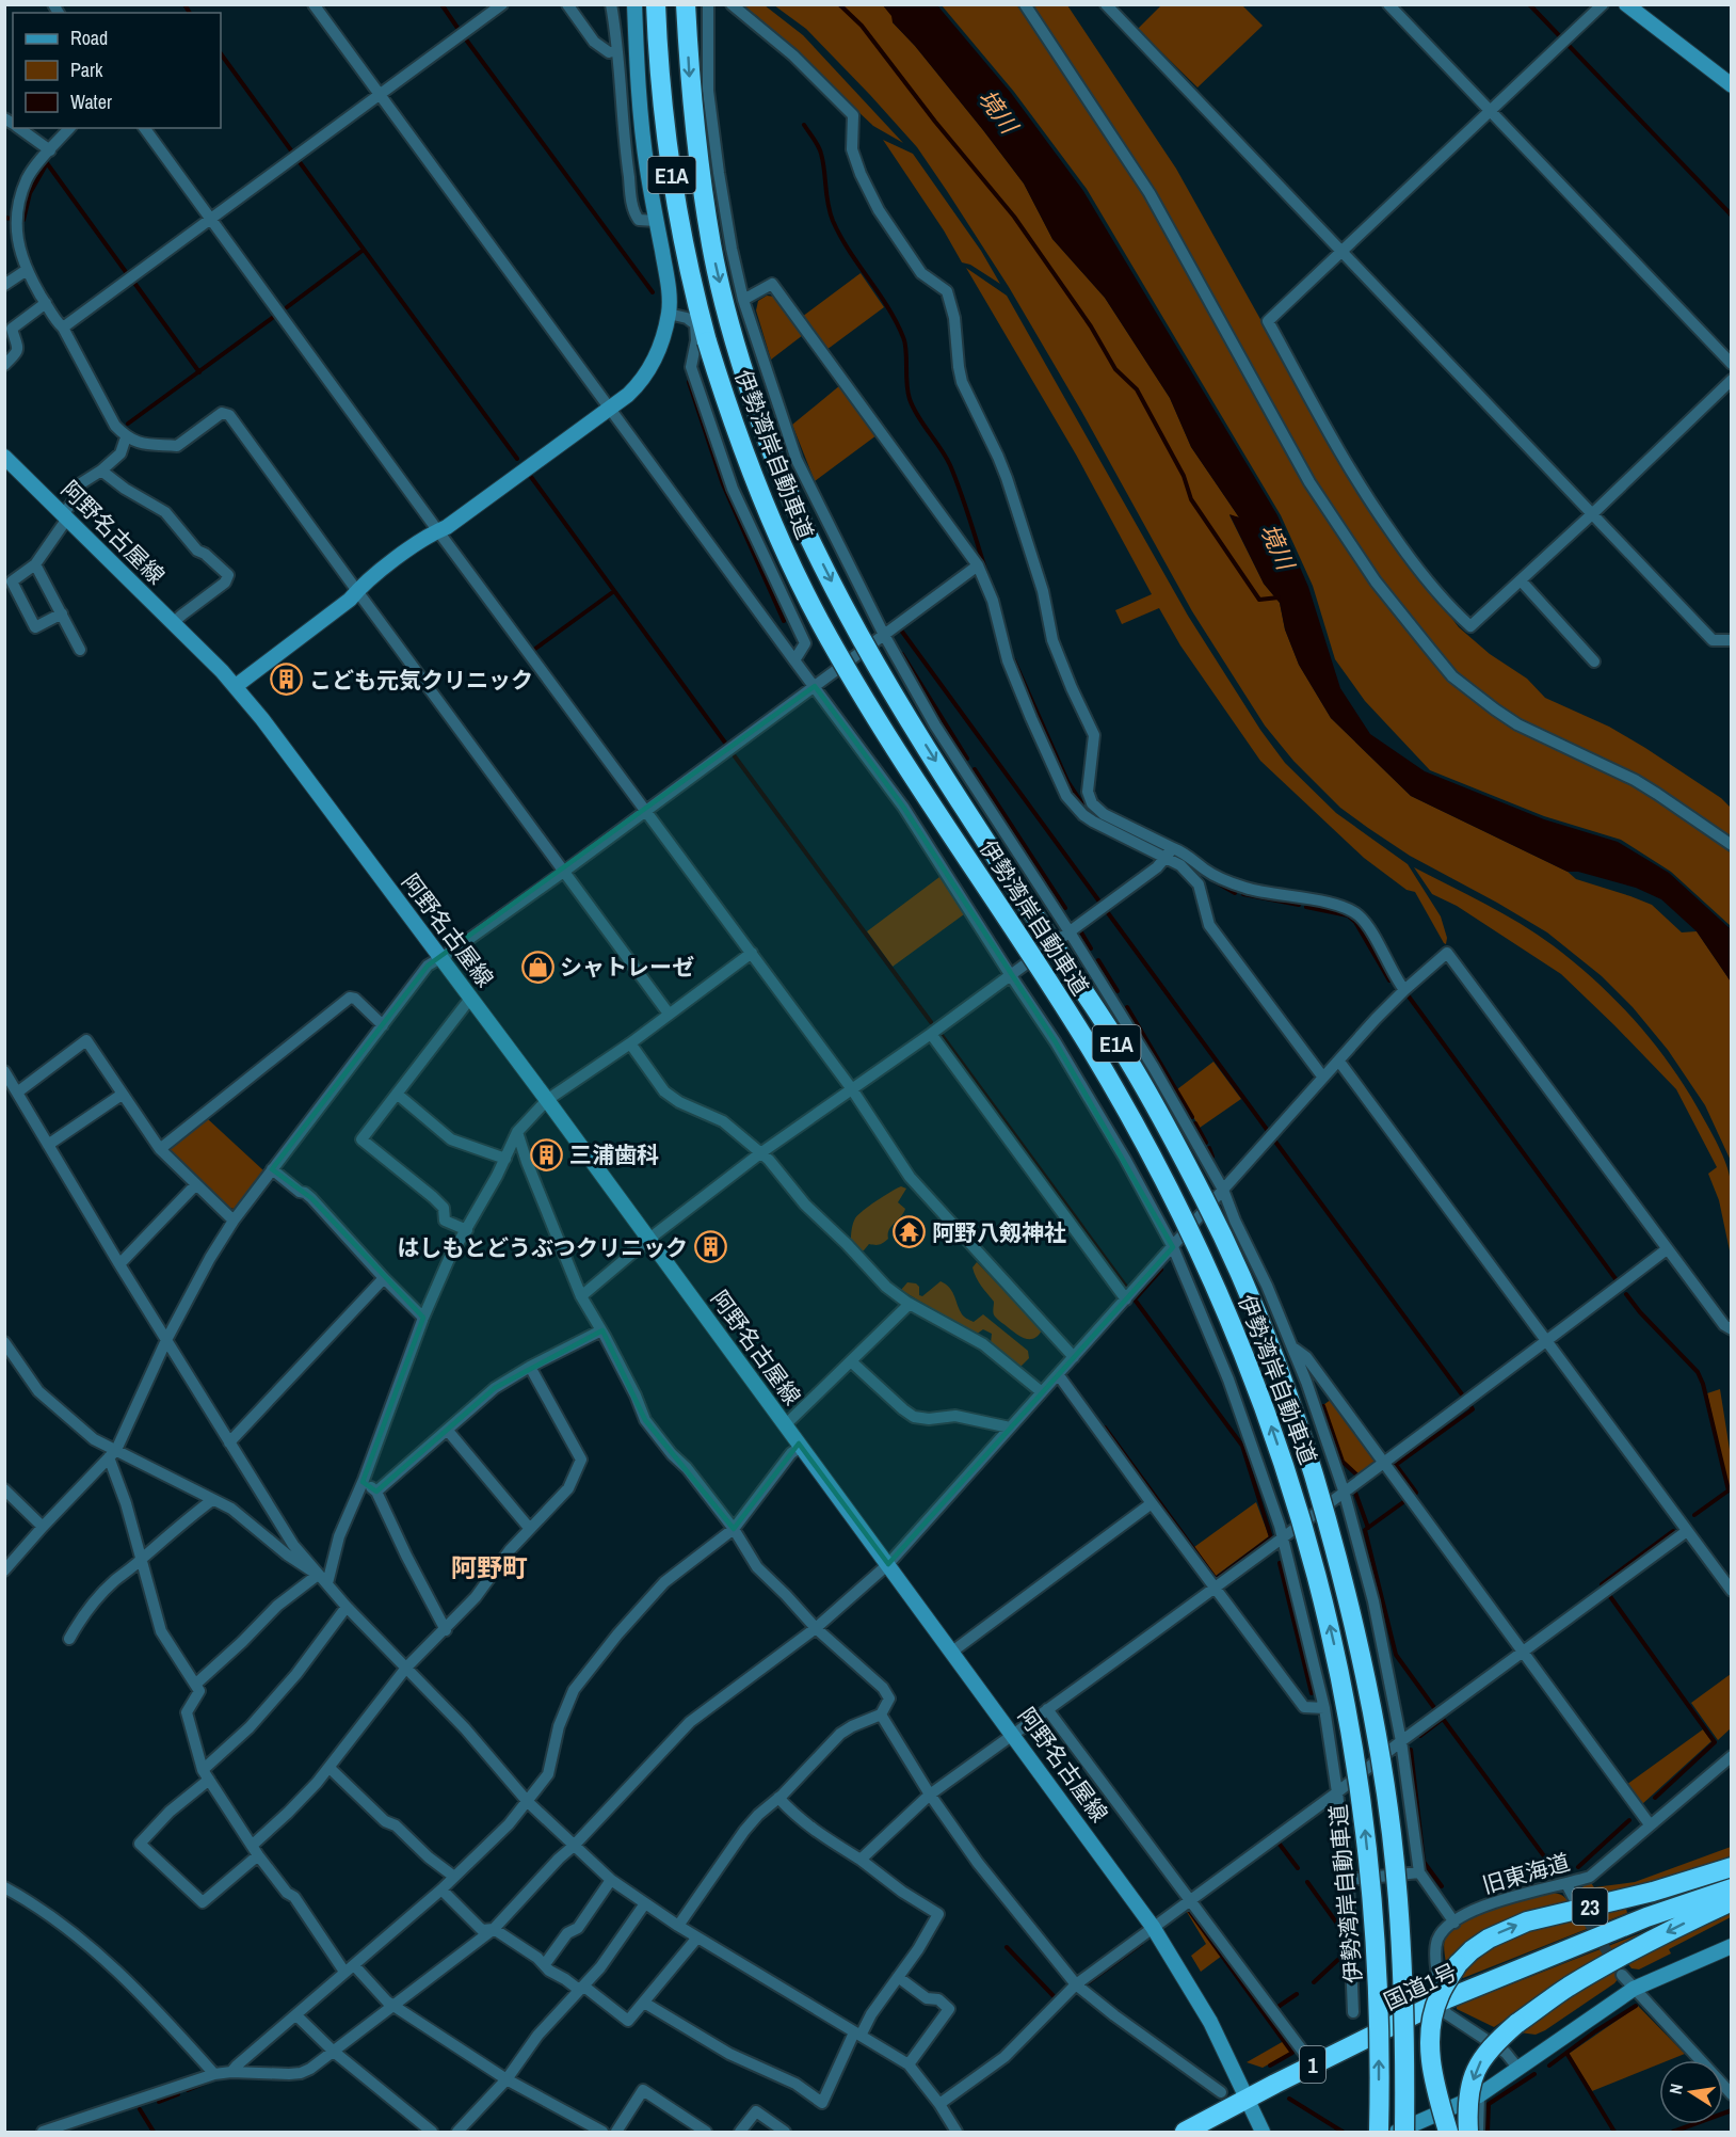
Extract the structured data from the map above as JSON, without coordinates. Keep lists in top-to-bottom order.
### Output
{
  "streets": {
    "highway": [
      "E1A",
      "伊勢湾岸自動車道",
      "23",
      "国道1号",
      "1"
    ],
    "main road": ["阿野名古屋線"],
    "street": ["旧東海道"]
  },
  "crossings": [
    ["阿野名古屋線", "国道1号"],
    ["旧東海道", "国道1号"]
  ],
  "districts": ["阿野町"],
  "water": ["境川"],
  "places": {
    "building": ["こども元気クリニック", "三浦歯科", "はしもとどうぶつクリニック"],
    "shop": ["シャトレーゼ"],
    "temple": ["阿野八剱神社"]
  },
  "legend": ["Road", "Park", "Water"],
  "north": "left"
}
